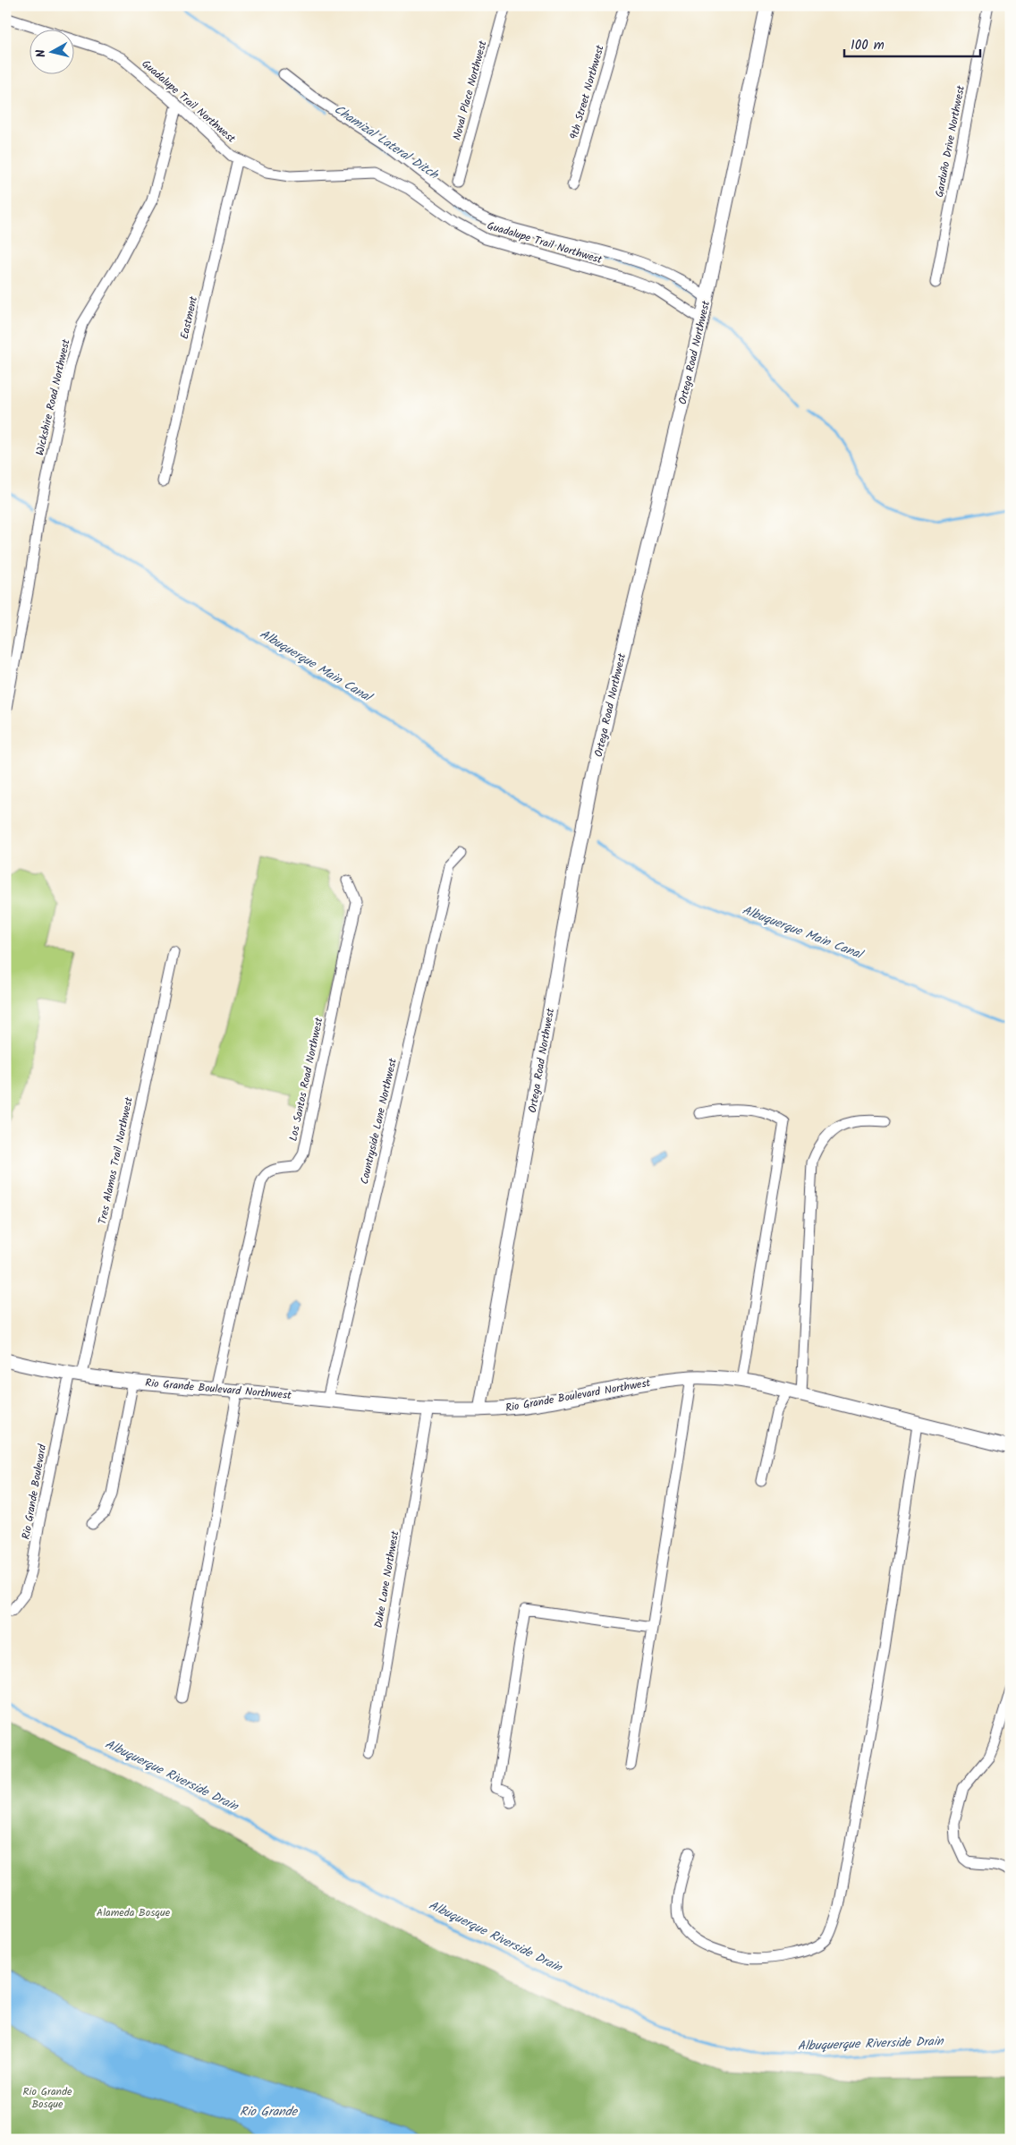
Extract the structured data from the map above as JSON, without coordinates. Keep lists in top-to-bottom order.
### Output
{
  "streets": {
    "street": [
      "Noval Place Northwest",
      "9th Street Northwest",
      "Guadalupe Trail Northwest",
      "Garduño Drive Northwest",
      "Eastment",
      "Ortega Road Northwest",
      "Wickshire Road Northwest",
      "Los Santos Road Northwest",
      "Countryside Lane Northwest",
      "Tres Alamos Trail Northwest",
      "Rio Grande Boulevard Northwest",
      "Rio Grande Boulevard",
      "Duke Lane Northwest"
    ]
  },
  "crossings": [
    ["Guadalupe Trail Northwest", "Eastment"],
    ["Guadalupe Trail Northwest", "Ortega Road Northwest"],
    ["Guadalupe Trail Northwest", "Wickshire Road Northwest"],
    ["Ortega Road Northwest", "Rio Grande Boulevard Northwest"],
    ["Los Santos Road Northwest", "Rio Grande Boulevard Northwest"],
    ["Countryside Lane Northwest", "Rio Grande Boulevard Northwest"],
    ["Tres Alamos Trail Northwest", "Rio Grande Boulevard Northwest"],
    ["Tres Alamos Trail Northwest", "Rio Grande Boulevard"],
    ["Rio Grande Boulevard Northwest", "Rio Grande Boulevard"],
    ["Rio Grande Boulevard Northwest", "Duke Lane Northwest"]
  ],
  "water": [
    "Chamizal Lateral Ditch",
    "Albuquerque Main Canal",
    "Albuquerque Riverside Drain",
    "Rio Grande"
  ],
  "parks": ["Alameda Bosque", "Rio Grande Bosque"],
  "scale_bar": "100 m",
  "north": "left"
}
